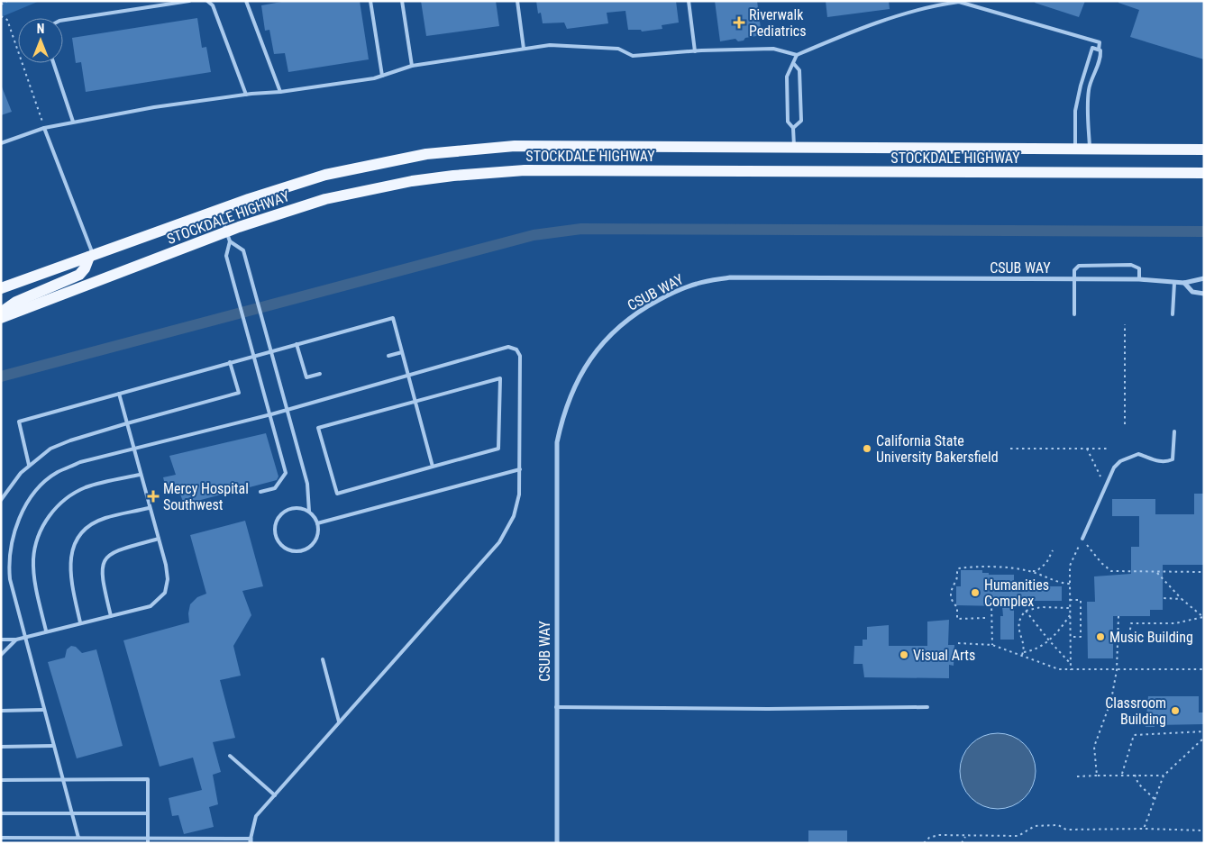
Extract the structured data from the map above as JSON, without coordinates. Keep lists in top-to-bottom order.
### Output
{
  "streets": {
    "main road": ["STOCKDALE HIGHWAY"],
    "street": ["CSUB WAY"]
  },
  "places": {
    "health": ["Riverwalk Pediatrics", "Mercy Hospital Southwest"],
    "other": [
      "California State University Bakersfield",
      "Humanities Complex",
      "Music Building",
      "Visual Arts",
      "Classroom Building"
    ]
  },
  "north": "top"
}
